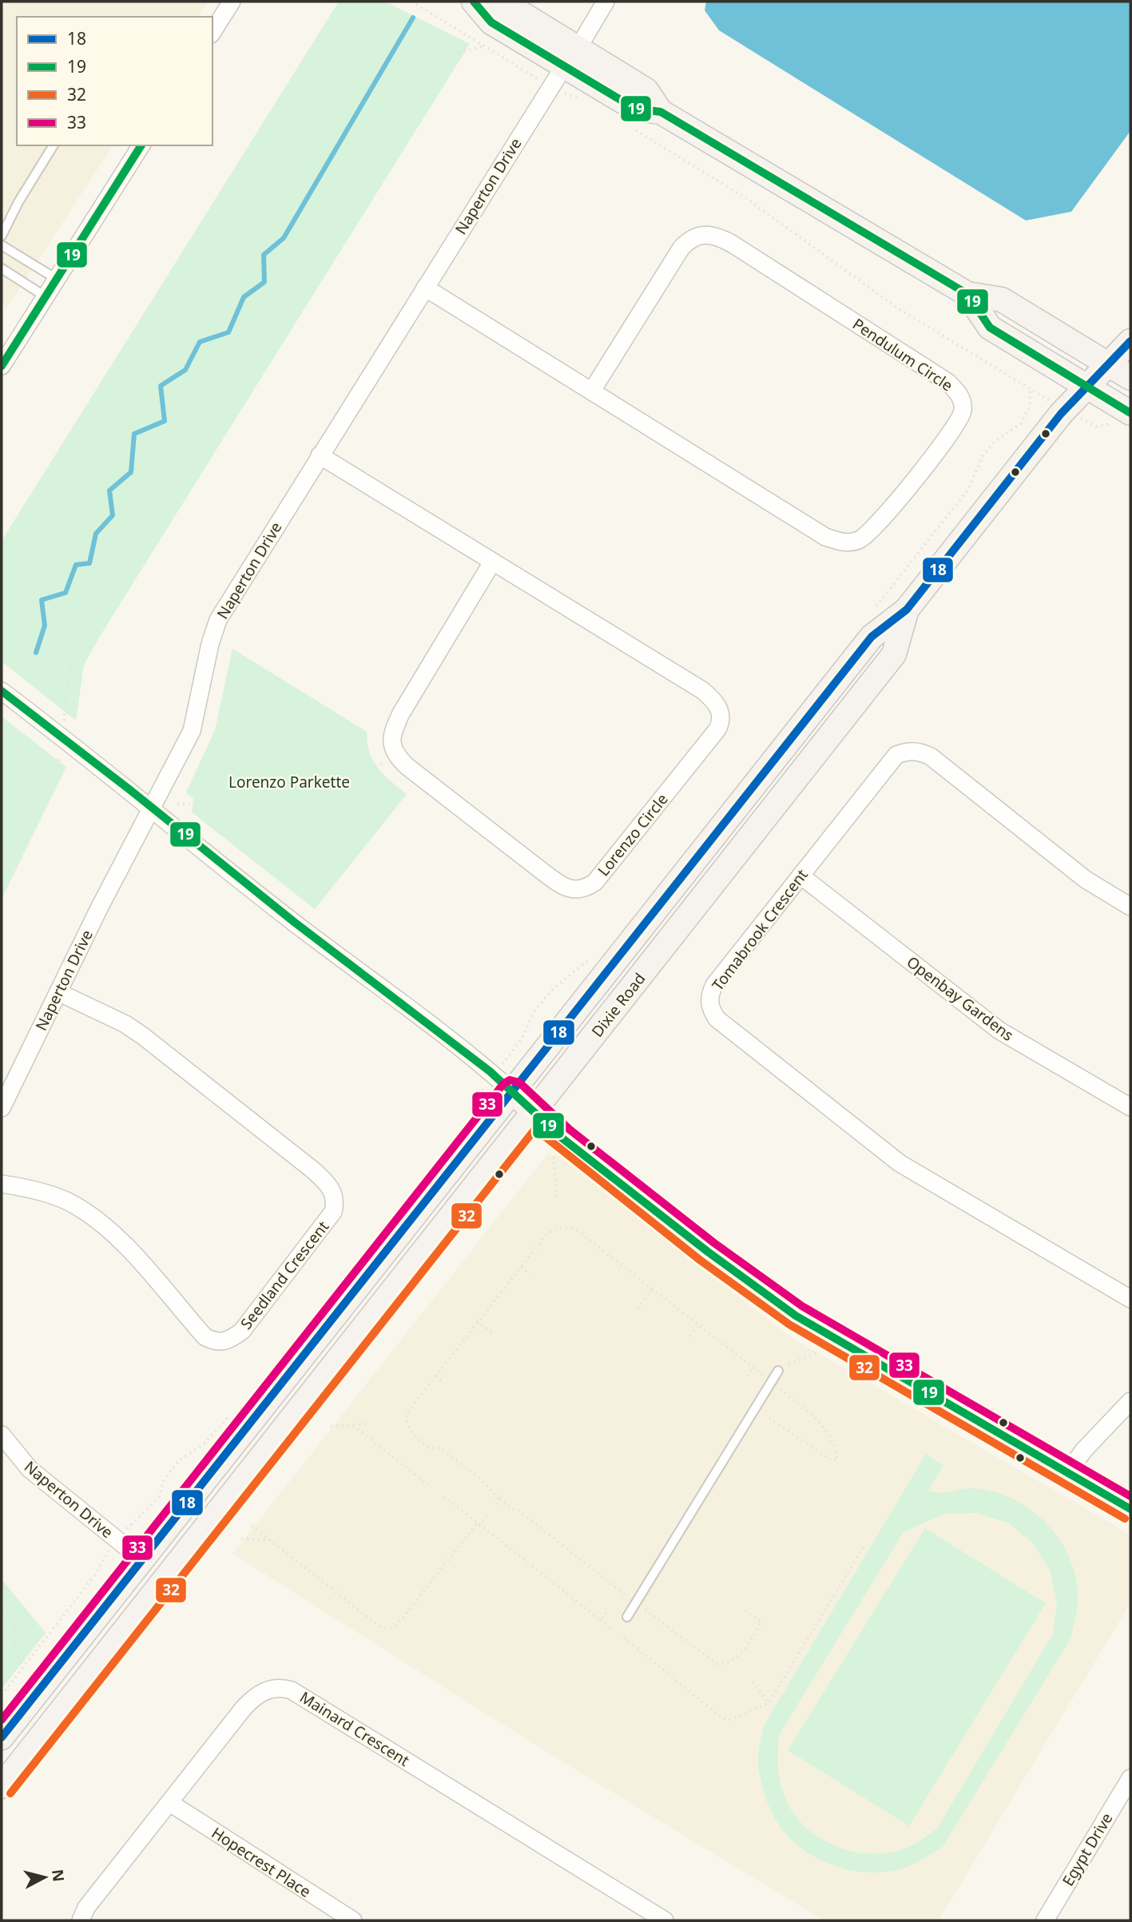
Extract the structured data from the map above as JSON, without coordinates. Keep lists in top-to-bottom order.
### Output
{
  "streets": {
    "main road": ["Dixie Road"],
    "street": [
      "Naperton Drive",
      "Pendulum Circle",
      "Lorenzo Circle",
      "Tomabrook Crescent",
      "Openbay Gardens",
      "Seedland Crescent",
      "Mainard Crescent",
      "Egypt Drive",
      "Hopecrest Place"
    ]
  },
  "crossings": [
    ["Naperton Drive", "Pendulum Circle"],
    ["Naperton Drive", "Lorenzo Circle"],
    ["Naperton Drive", "Dixie Road"],
    ["Naperton Drive", "Seedland Crescent"],
    ["Tomabrook Crescent", "Openbay Gardens"],
    ["Mainard Crescent", "Hopecrest Place"]
  ],
  "parks": ["Lorenzo Parkette"],
  "lines": [
    "transit line 19",
    "transit line 18",
    "transit line 33",
    "transit line 32"
  ],
  "legend": [
    "18",
    "19",
    "32",
    "33"
  ],
  "north": "right"
}
